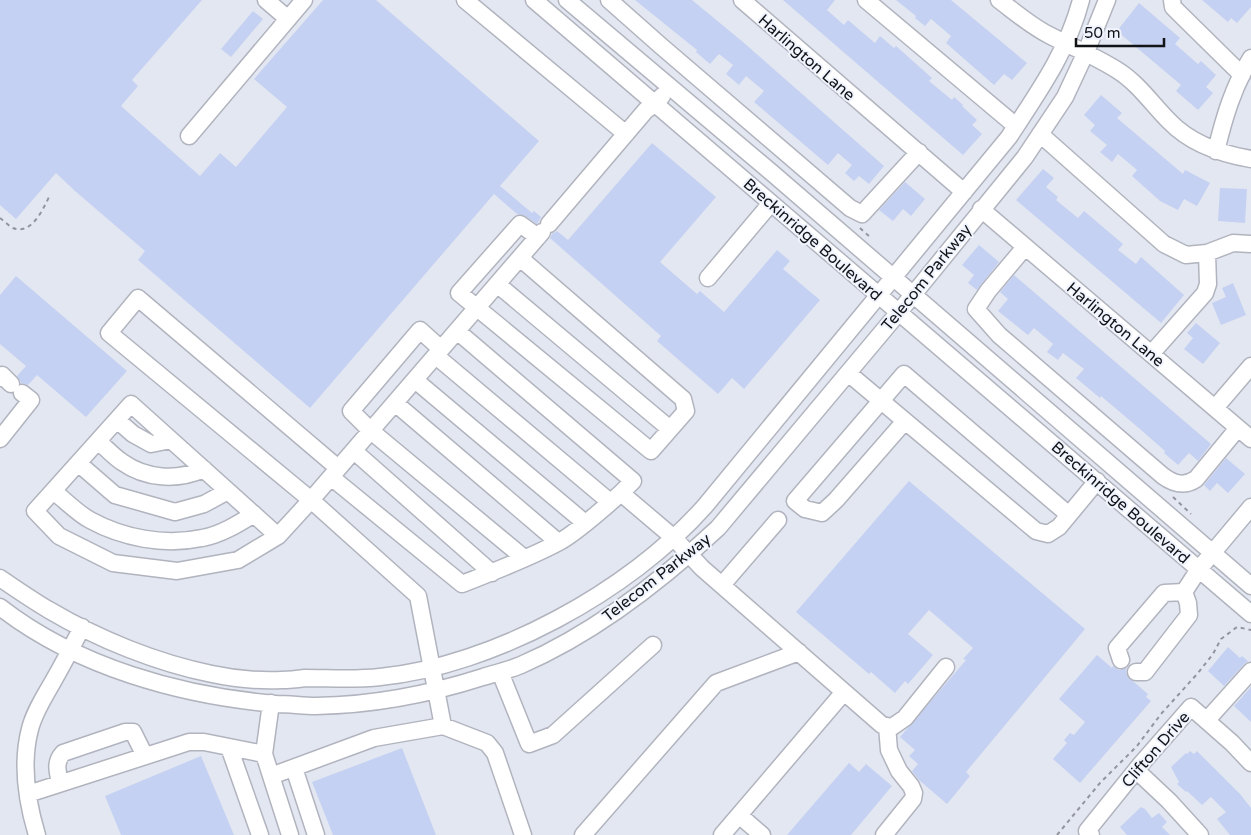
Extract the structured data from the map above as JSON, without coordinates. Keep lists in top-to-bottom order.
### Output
{
  "streets": {
    "street": [
      "Harlington Lane",
      "Breckinridge Boulevard",
      "Telecom Parkway",
      "Clifton Drive"
    ]
  },
  "crossings": [
    ["Harlington Lane", "Telecom Parkway"],
    ["Breckinridge Boulevard", "Telecom Parkway"]
  ],
  "scale_bar": "50 m"
}
